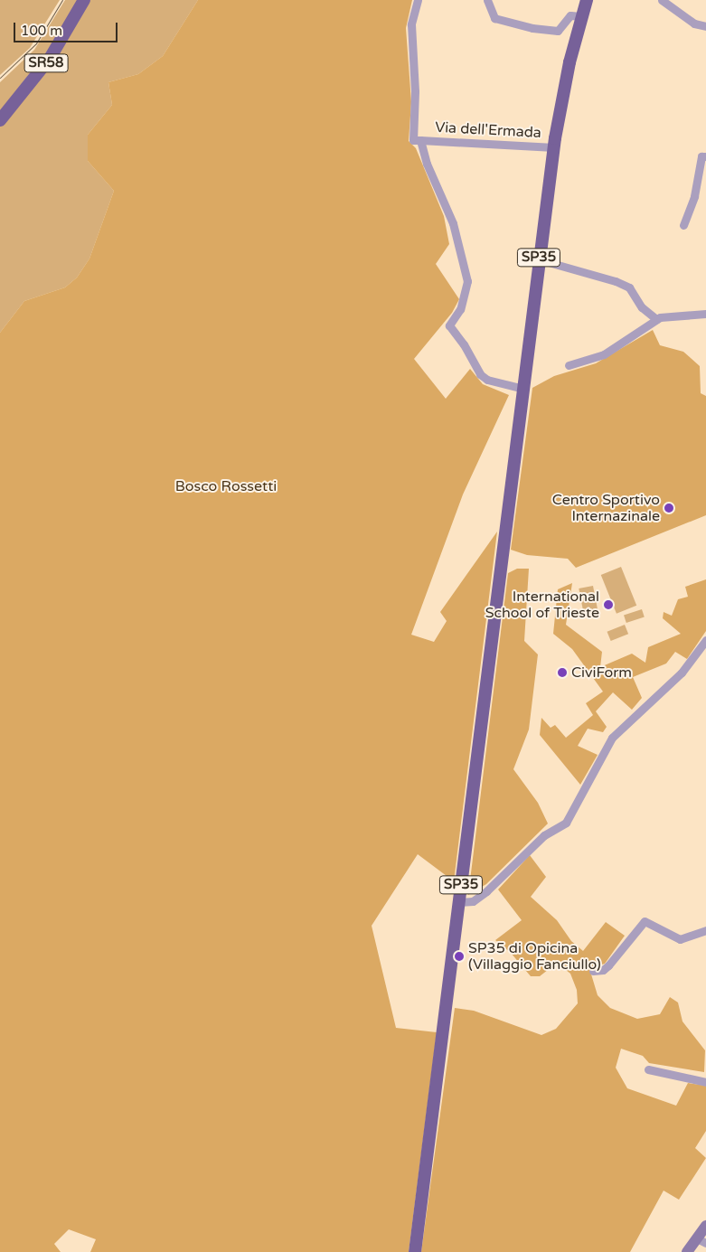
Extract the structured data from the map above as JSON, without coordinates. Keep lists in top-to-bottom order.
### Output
{
  "streets": {
    "main road": ["SR58", "SP35"],
    "street": ["Via dell'Ermada"]
  },
  "crossings": [
    ["Via dell'Ermada", "SP35"]
  ],
  "parks": ["Bosco Rossetti"],
  "places": [
    "Centro Sportivo Internazinale",
    "International School of Trieste",
    "CiviForm",
    "SP35 di Opicina (Villaggio Fanciullo)"
  ],
  "scale_bar": "100 m"
}
